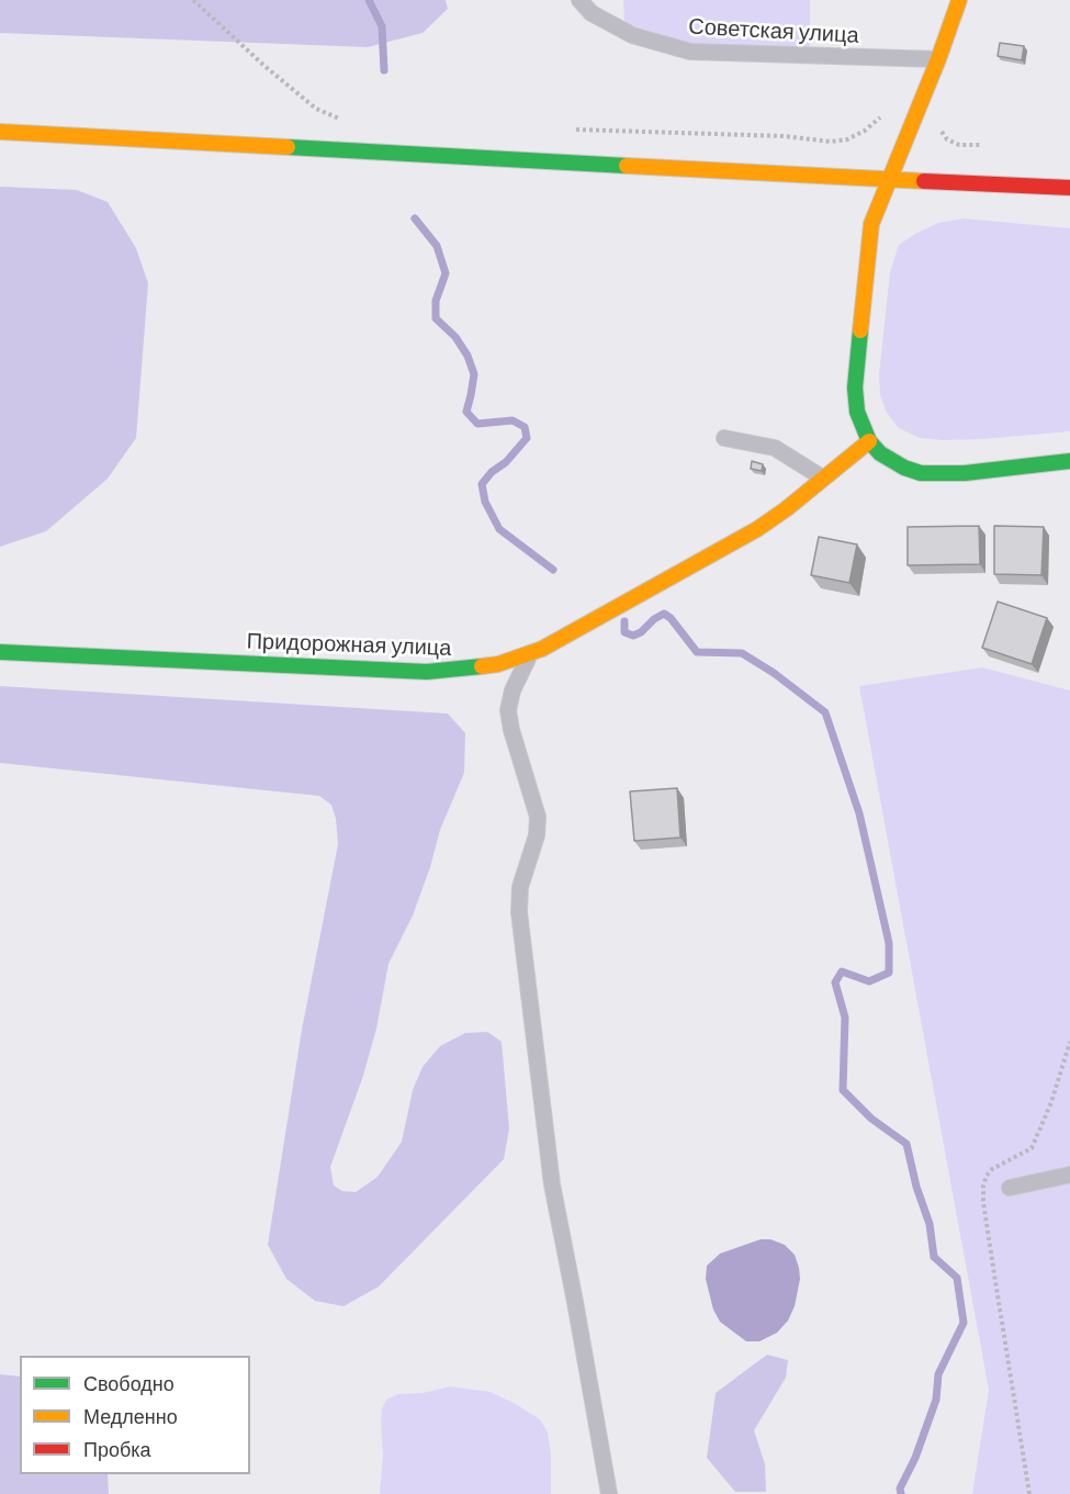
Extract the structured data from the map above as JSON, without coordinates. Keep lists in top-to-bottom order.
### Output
{
  "streets": {
    "street": ["Придорожная улица"],
    "lane": ["Советская улица"]
  },
  "legend": ["Свободно", "Медленно", "Пробка"]
}
